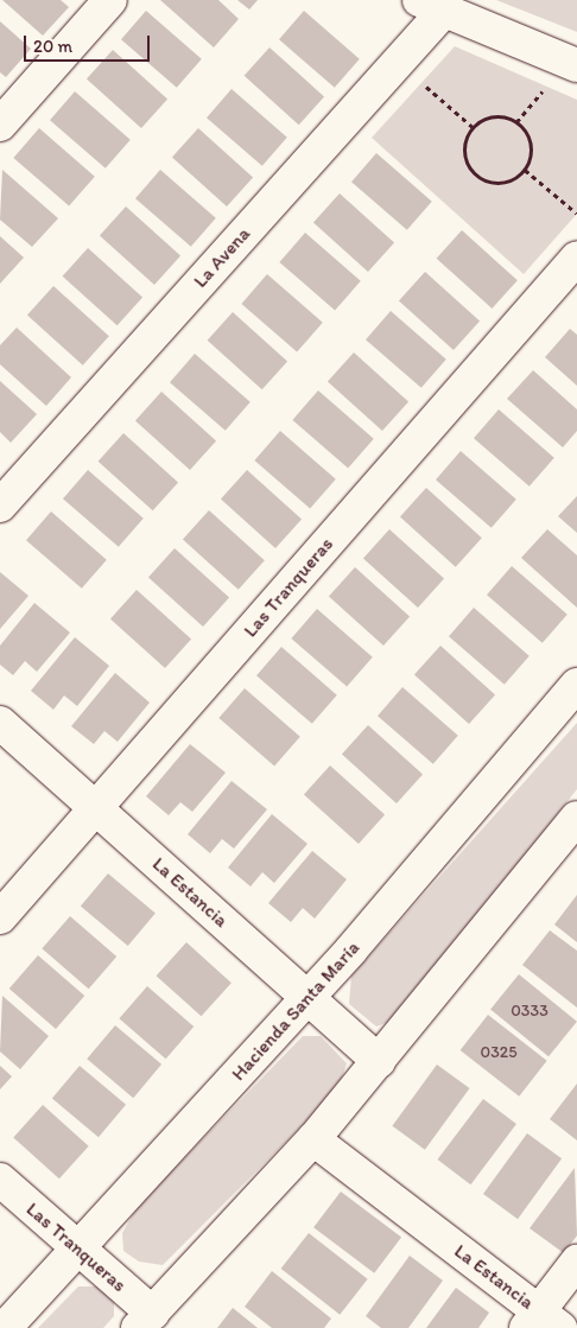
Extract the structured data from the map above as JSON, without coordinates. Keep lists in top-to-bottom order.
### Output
{
  "streets": {
    "street": [
      "La Avena",
      "Las Tranqueras",
      "La Estancia",
      "Hacienda Santa María"
    ]
  },
  "crossings": [
    ["Las Tranqueras", "La Estancia"],
    ["Las Tranqueras", "Hacienda Santa María"],
    ["La Estancia", "Hacienda Santa María"]
  ],
  "house_numbers": ["0333", "0325"],
  "scale_bar": "20 m"
}
